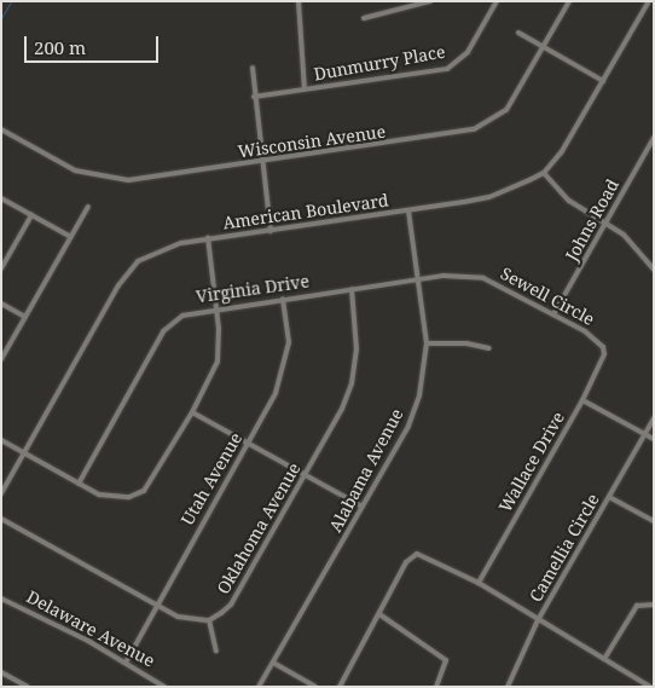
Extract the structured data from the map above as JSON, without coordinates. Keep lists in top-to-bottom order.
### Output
{
  "streets": {
    "street": [
      "Dunmurry Place",
      "Wisconsin Avenue",
      "American Boulevard",
      "Johns Road",
      "Virginia Drive",
      "Sewell Circle",
      "Wallace Drive",
      "Alabama Avenue",
      "Utah Avenue",
      "Oklahoma Avenue",
      "Camellia Circle",
      "Delaware Avenue"
    ]
  },
  "crossings": [
    ["American Boulevard", "Alabama Avenue"],
    ["Johns Road", "Sewell Circle"],
    ["Virginia Drive", "Sewell Circle"],
    ["Virginia Drive", "Alabama Avenue"],
    ["Virginia Drive", "Utah Avenue"],
    ["Virginia Drive", "Oklahoma Avenue"],
    ["Sewell Circle", "Wallace Drive"],
    ["Sewell Circle", "Alabama Avenue"],
    ["Wallace Drive", "Camellia Circle"],
    ["Utah Avenue", "Delaware Avenue"]
  ],
  "scale_bar": "200 m"
}
